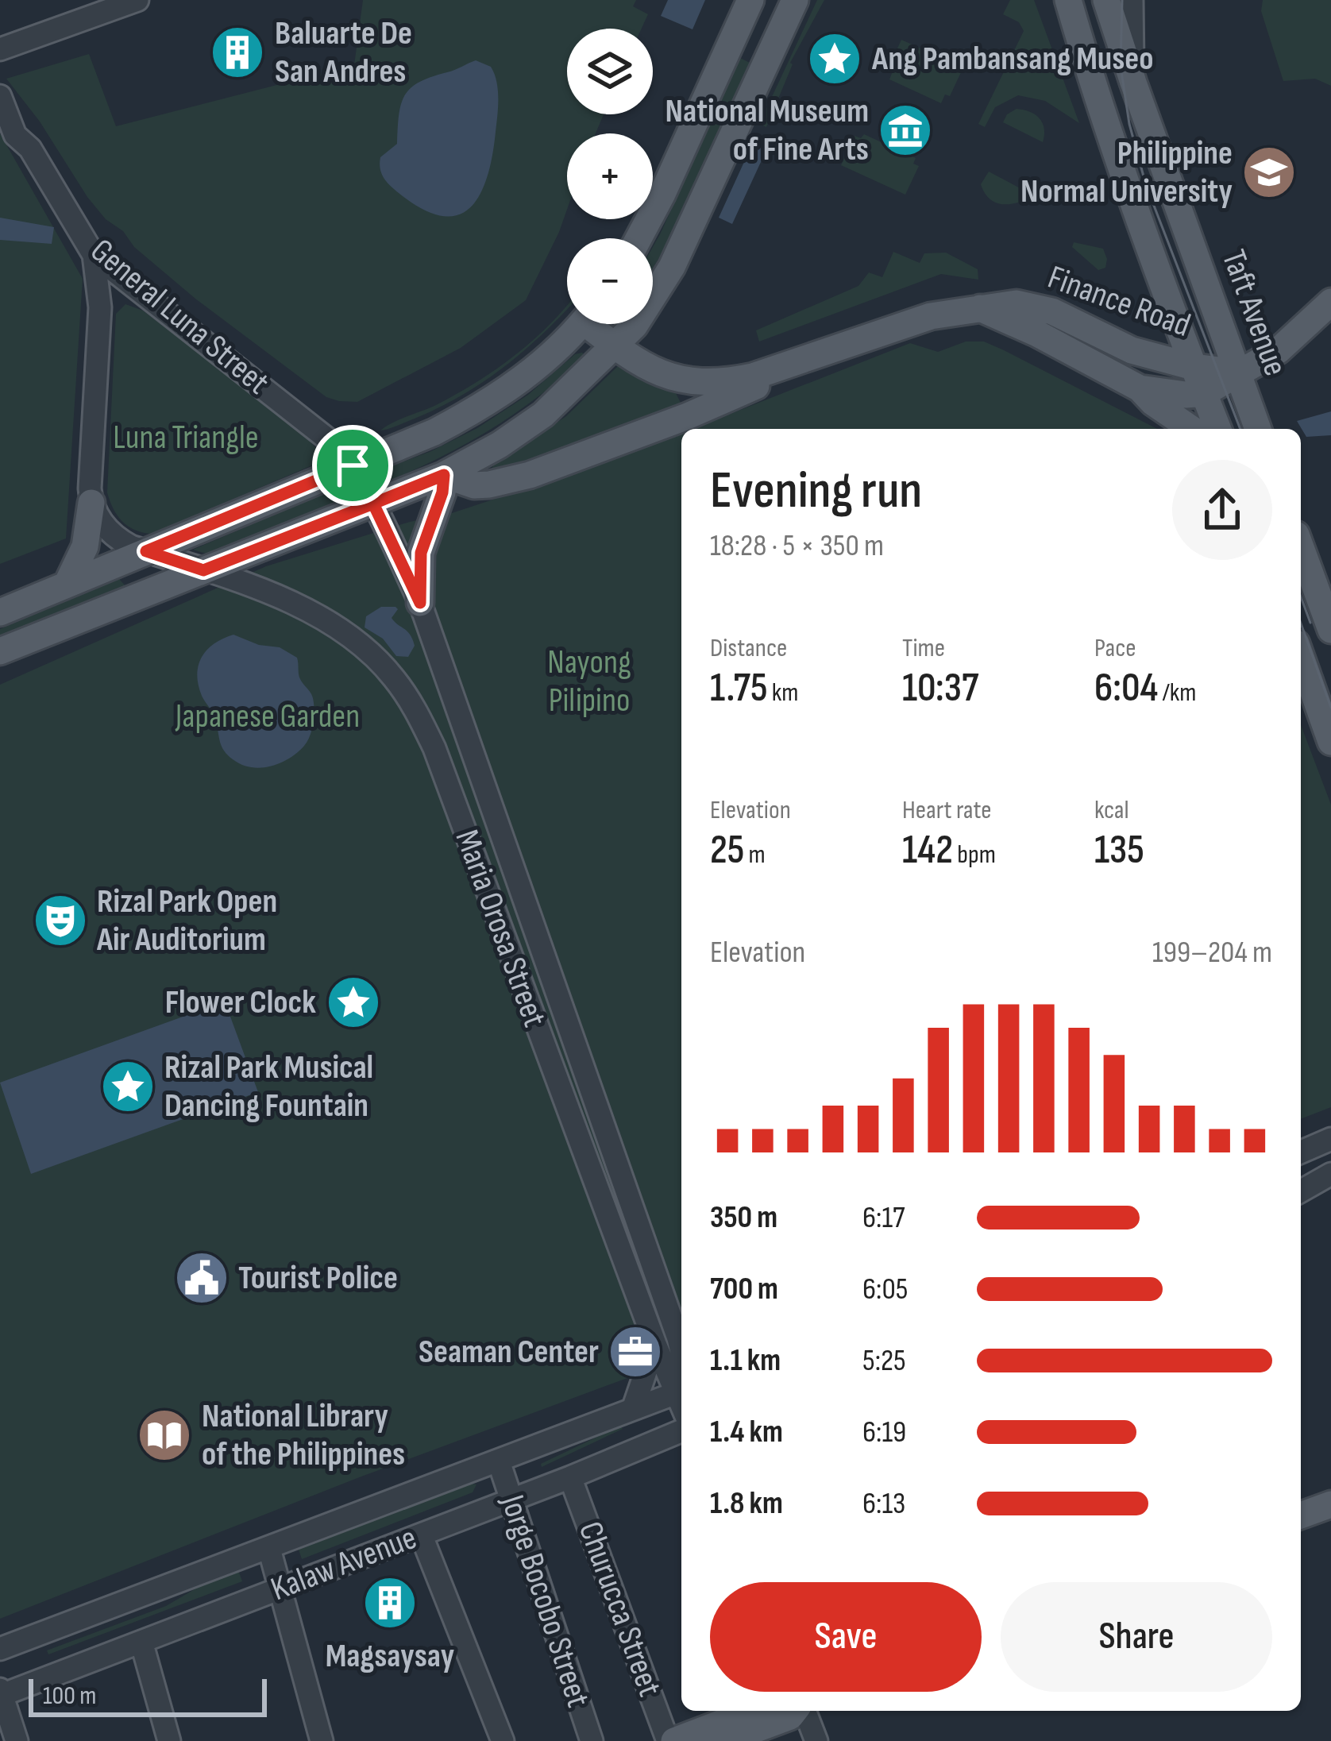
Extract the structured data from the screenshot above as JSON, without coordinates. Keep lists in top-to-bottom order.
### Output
{
  "streets": {
    "main road": ["Finance Road", "Taft Avenue"],
    "street": [
      "General Luna Street",
      "Maria Orosa Street",
      "Kalaw Avenue",
      "Jorge Bocobo Street",
      "Churucca Street"
    ]
  },
  "crossings": [
    ["Finance Road", "Taft Avenue"],
    ["General Luna Street", "Maria Orosa Street"],
    ["Kalaw Avenue", "Jorge Bocobo Street"],
    ["Kalaw Avenue", "Churucca Street"]
  ],
  "parks": ["Luna Triangle", "Nayong Pilipino", "Japanese Garden"],
  "places": {
    "building": ["Baluarte De San Andres", "Magsaysay"],
    "place": ["Ang Pambansang Museo", "Flower Clock", "Rizal Park Musical Dancing Fountain"],
    "museum": ["National Museum of Fine Arts"],
    "school or university": ["Philippine Normal University"],
    "theatre": ["Rizal Park Open Air Auditorium"],
    "public building": ["Tourist Police"],
    "office": ["Seaman Center"],
    "library": ["National Library of the Philippines"]
  },
  "scale_bar": "100 m",
  "page": {
    "map_buttons": ["+", "−"],
    "heading": ["Evening run", "18:28 · 5 × 350 m"],
    "stats": [
      ["Distance", "1.75 km"],
      ["Time", "10:37"],
      ["Pace", "6:04 /km"],
      ["Elevation", "25 m"],
      ["Heart rate", "142 bpm"],
      ["kcal", "135"]
    ],
    "chart": ["Elevation", "199–204 m"],
    "list": [
      {
        "name": "350 m",
        "note": "6:17"
      },
      {
        "name": "700 m",
        "note": "6:05"
      },
      {
        "name": "1.1 km",
        "note": "5:25"
      },
      {
        "name": "1.4 km",
        "note": "6:19"
      },
      {
        "name": "1.8 km",
        "note": "6:13"
      }
    ],
    "buttons": ["Save", "Share"],
    "scale": "100 m"
  }
}
